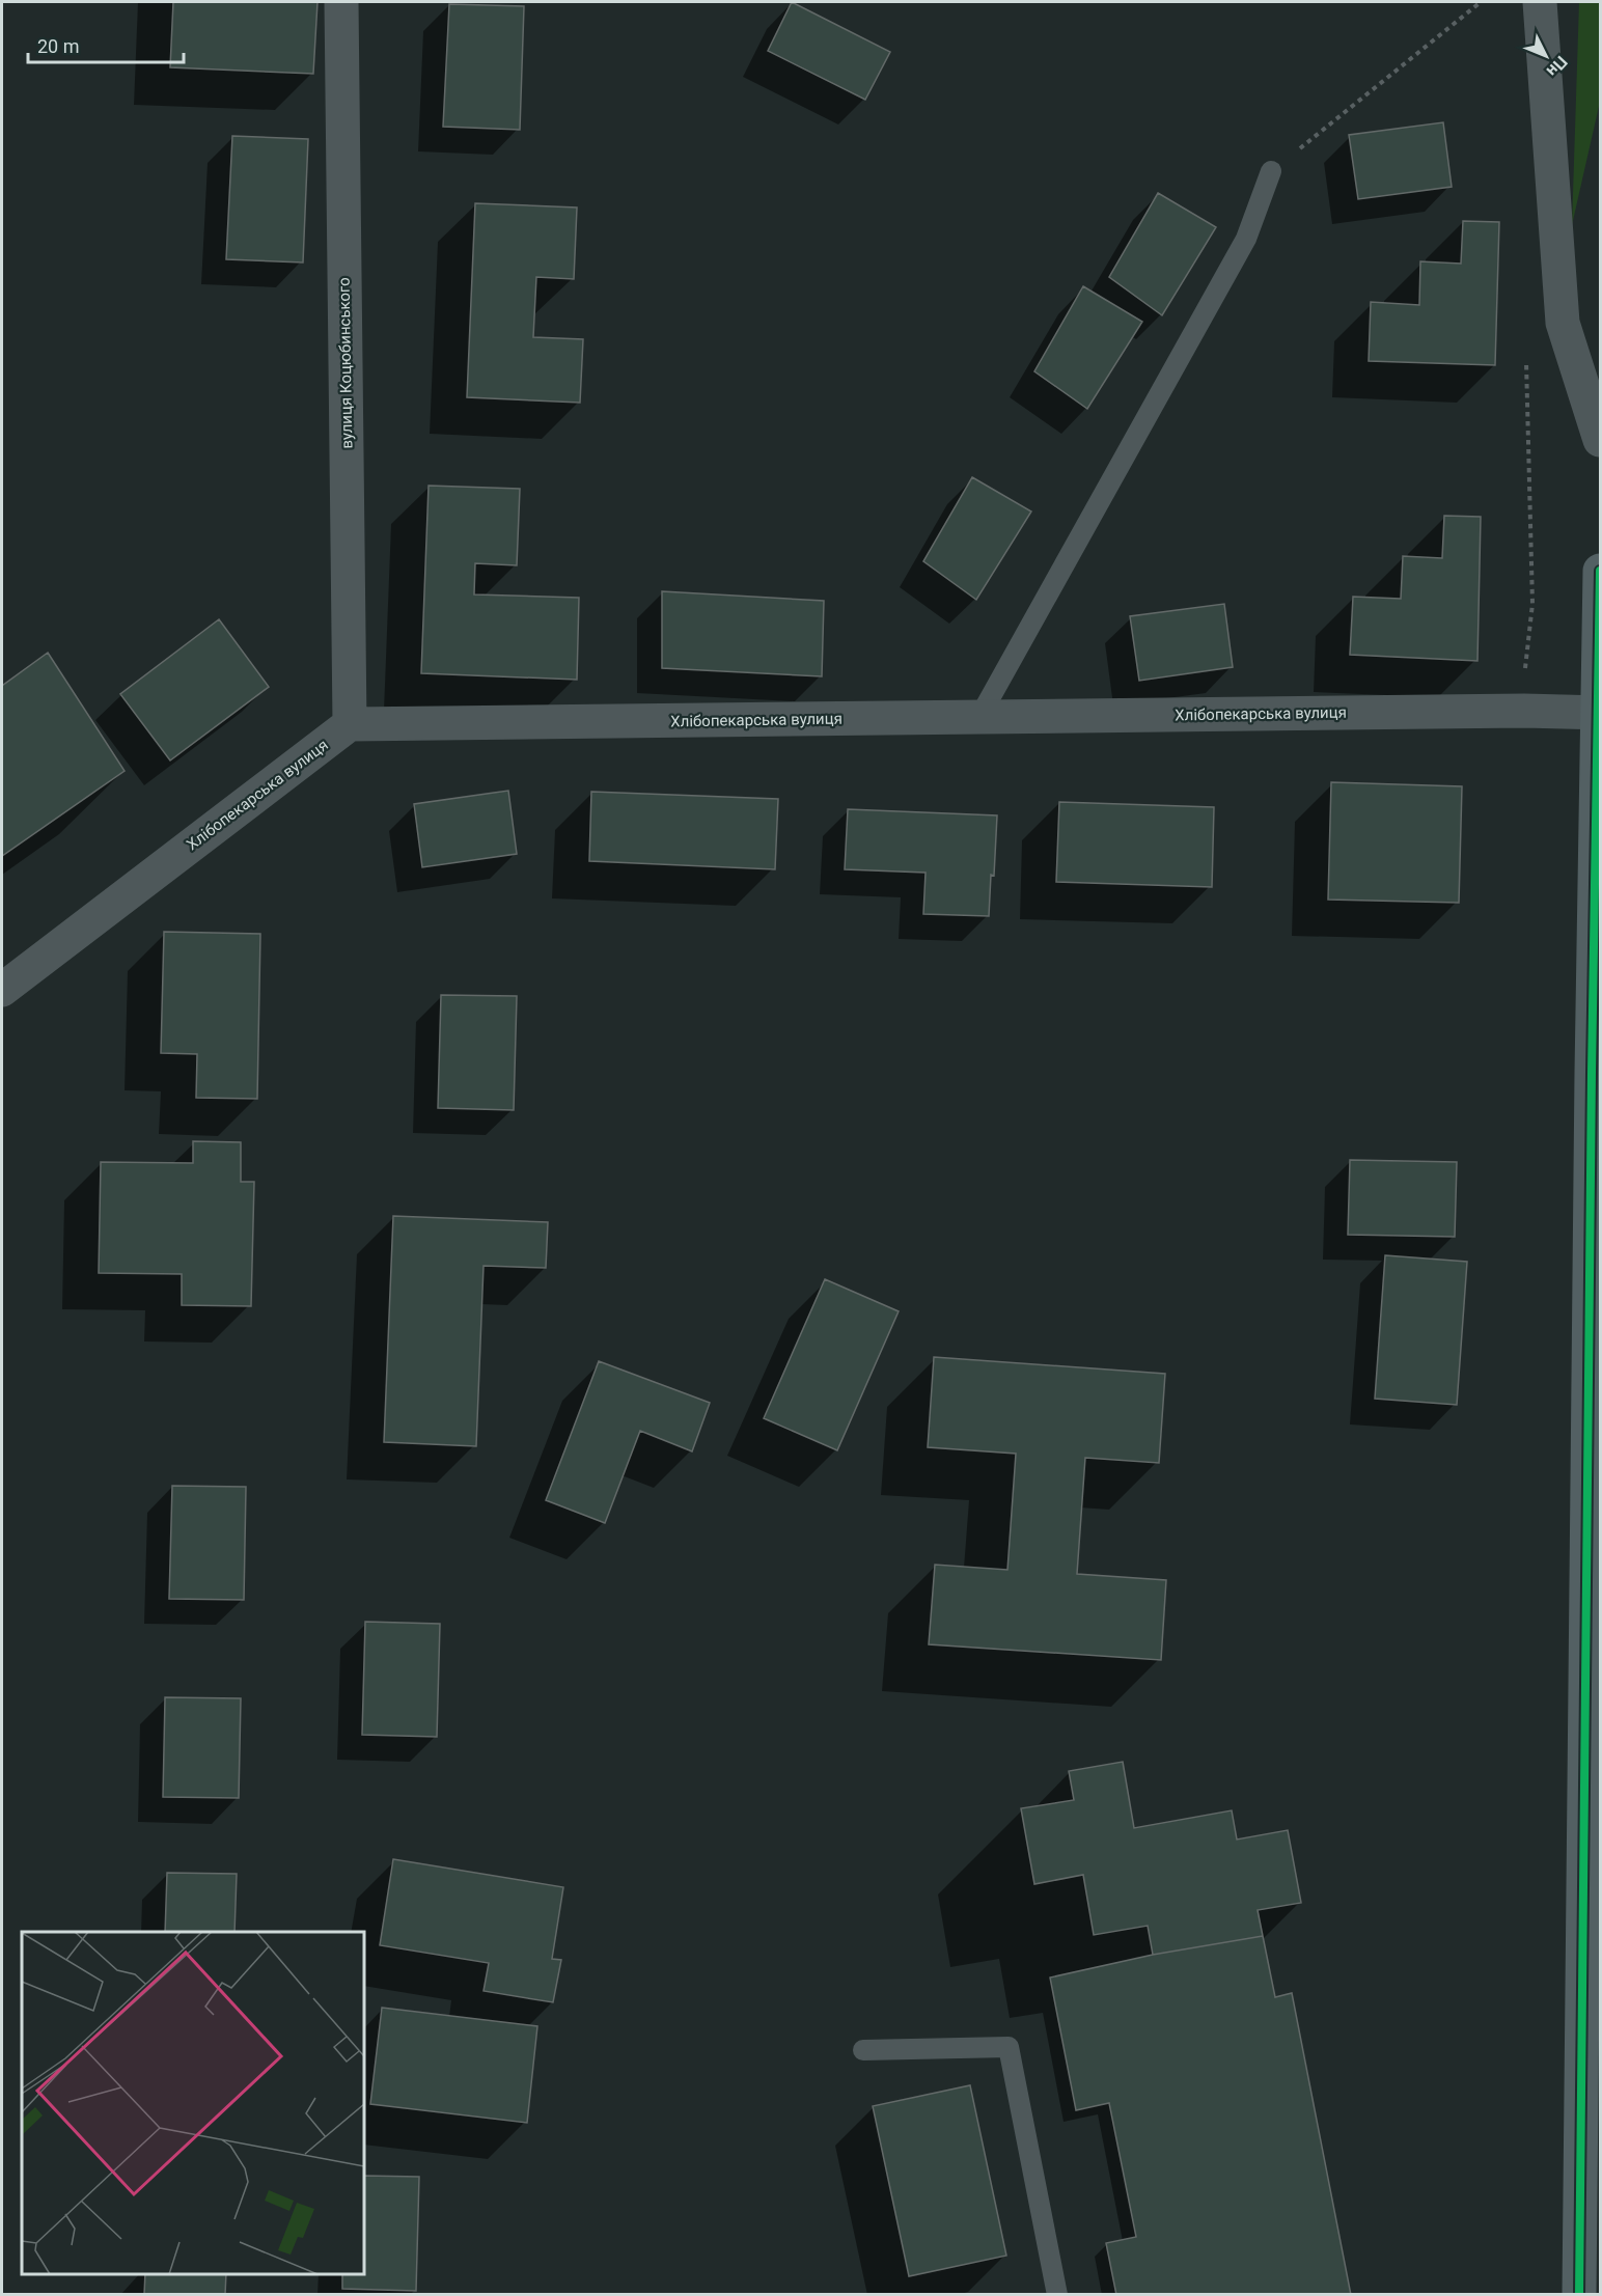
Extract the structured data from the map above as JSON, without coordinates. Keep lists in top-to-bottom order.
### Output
{
  "streets": {
    "street": ["вулиця Коцюбинського", "Хлібопекарська вулиця"]
  },
  "crossings": [
    ["вулиця Коцюбинського", "Хлібопекарська вулиця"]
  ],
  "scale_bar": "20 m",
  "north": "bottom right"
}
